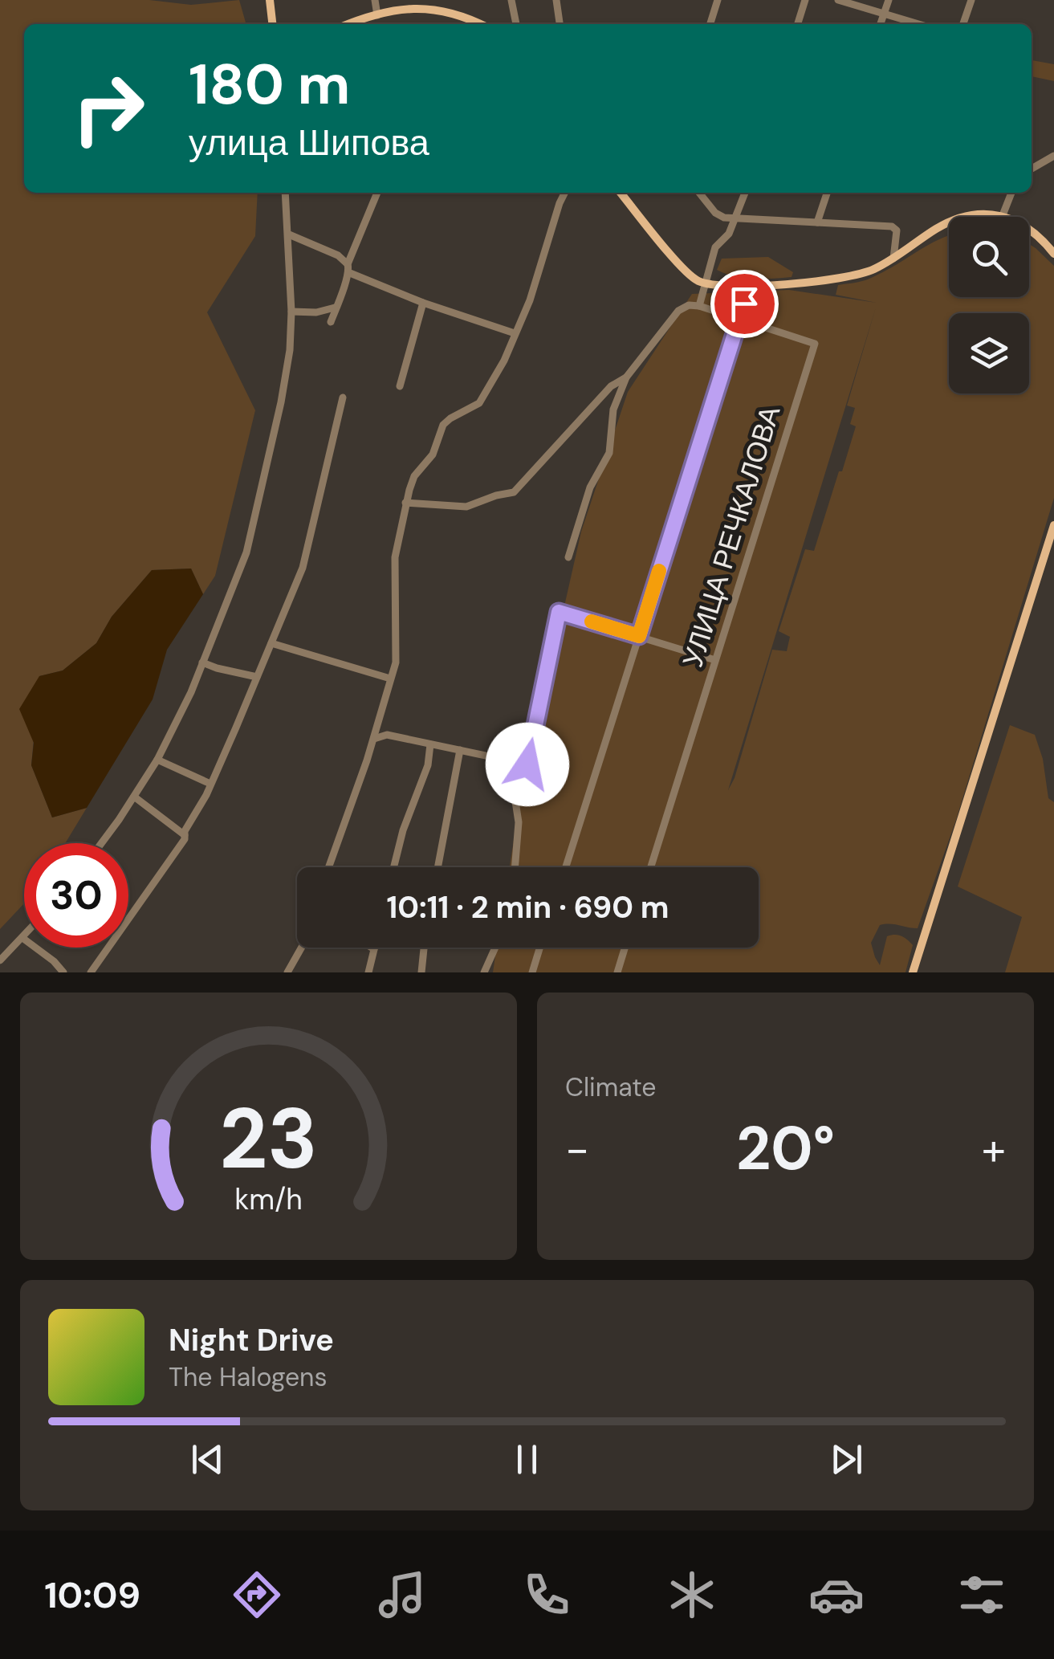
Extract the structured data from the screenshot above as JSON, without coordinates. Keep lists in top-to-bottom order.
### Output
{
  "streets": {
    "street": ["УЛИЦА РЕЧКАЛОВА"]
  },
  "page": {
    "turn": ["180 m", "улица Шипова"],
    "limit": "30",
    "trip": "10:11 · 2 min · 690 m",
    "tile": "Climate",
    "heat": ["−", "20°", "+"],
    "song": ["Night Drive", "The Halogens"],
    "tabs": "10:09",
    "gauge": ["23", "km/h"]
  }
}
